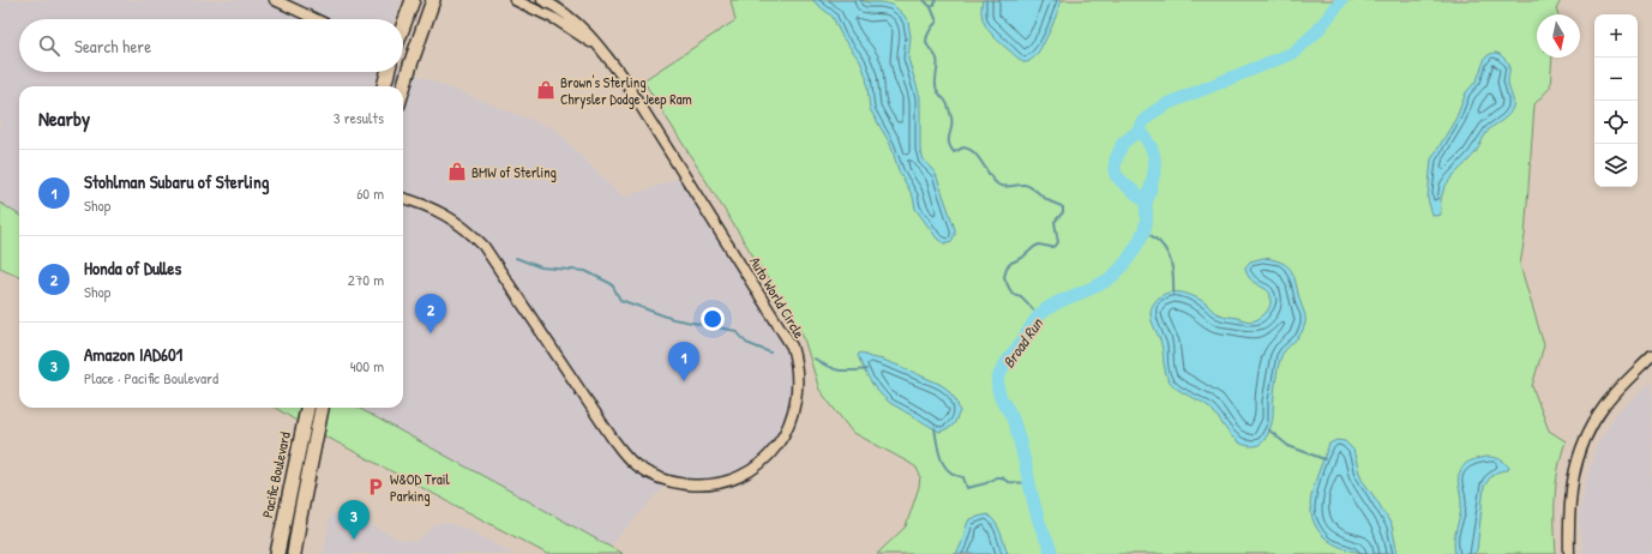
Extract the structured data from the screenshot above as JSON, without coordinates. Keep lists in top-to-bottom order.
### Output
{
  "streets": {
    "main road": ["Pacific Boulevard"],
    "street": ["Auto World Circle"]
  },
  "water": ["Broad Run"],
  "places": {
    "shop": ["Brown's Sterling Chrysler Dodge Jeep Ram", "BMW of Sterling"],
    "parking": ["W&OD Trail Parking"]
  },
  "north": "bottom",
  "page": {
    "map_buttons": ["+", "−"],
    "search": "Search here",
    "heading": ["Nearby", "3 results"],
    "list": [
      {
        "mark": "1",
        "name": "Stohlman Subaru of Sterling",
        "note": "Shop",
        "value": "60 m"
      },
      {
        "mark": "2",
        "name": "Honda of Dulles",
        "note": "Shop",
        "value": "270 m"
      },
      {
        "mark": "3",
        "name": "Amazon IAD601",
        "note": "Place · Pacific Boulevard",
        "value": "400 m"
      }
    ],
    "pins": ["2", "1", "3"]
  }
}
